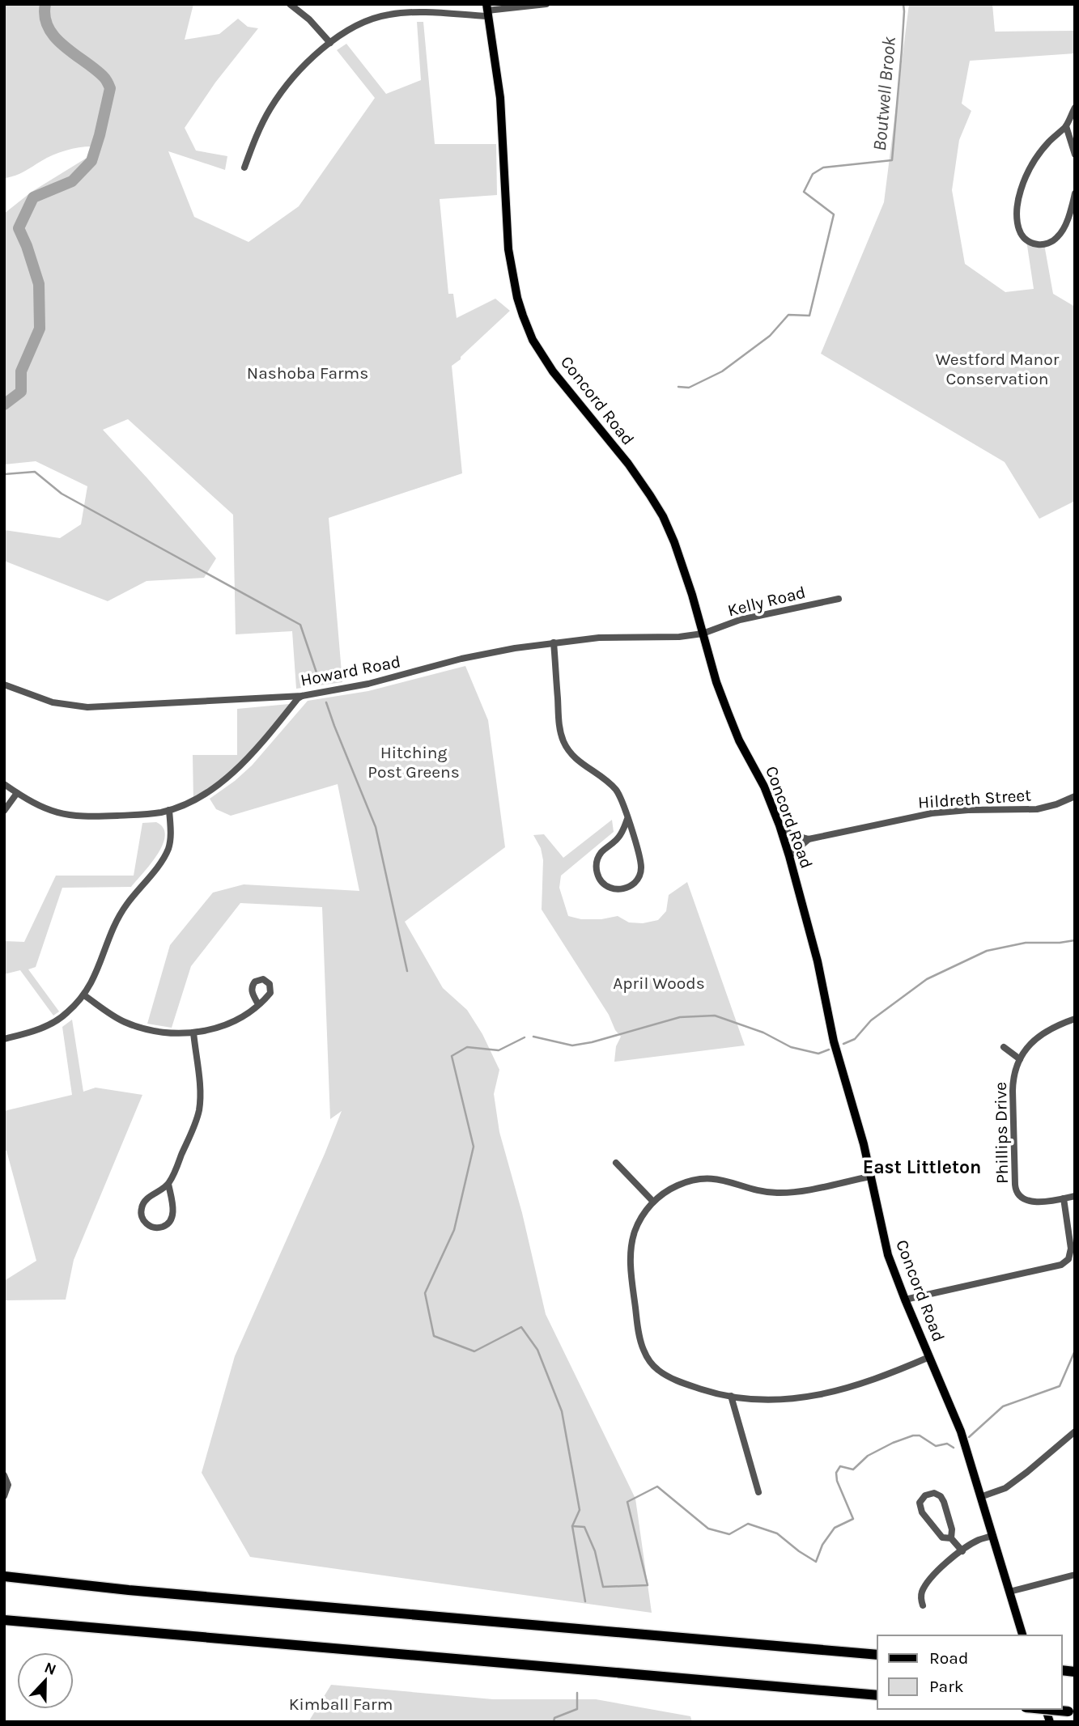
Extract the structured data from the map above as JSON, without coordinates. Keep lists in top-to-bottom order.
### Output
{
  "streets": {
    "main road": ["Concord Road"],
    "street": [
      "Kelly Road",
      "Howard Road",
      "Hildreth Street",
      "Phillips Drive"
    ]
  },
  "crossings": [
    ["Concord Road", "Kelly Road"],
    ["Concord Road", "Howard Road"],
    ["Concord Road", "Hildreth Street"],
    ["Kelly Road", "Howard Road"]
  ],
  "districts": ["East Littleton"],
  "water": ["Boutwell Brook"],
  "parks": [
    "Westford Manor Conservation",
    "Nashoba Farms",
    "Hitching Post Greens",
    "April Woods",
    "Kimball Farm"
  ],
  "legend": ["Road", "Park"],
  "north": "top"
}
